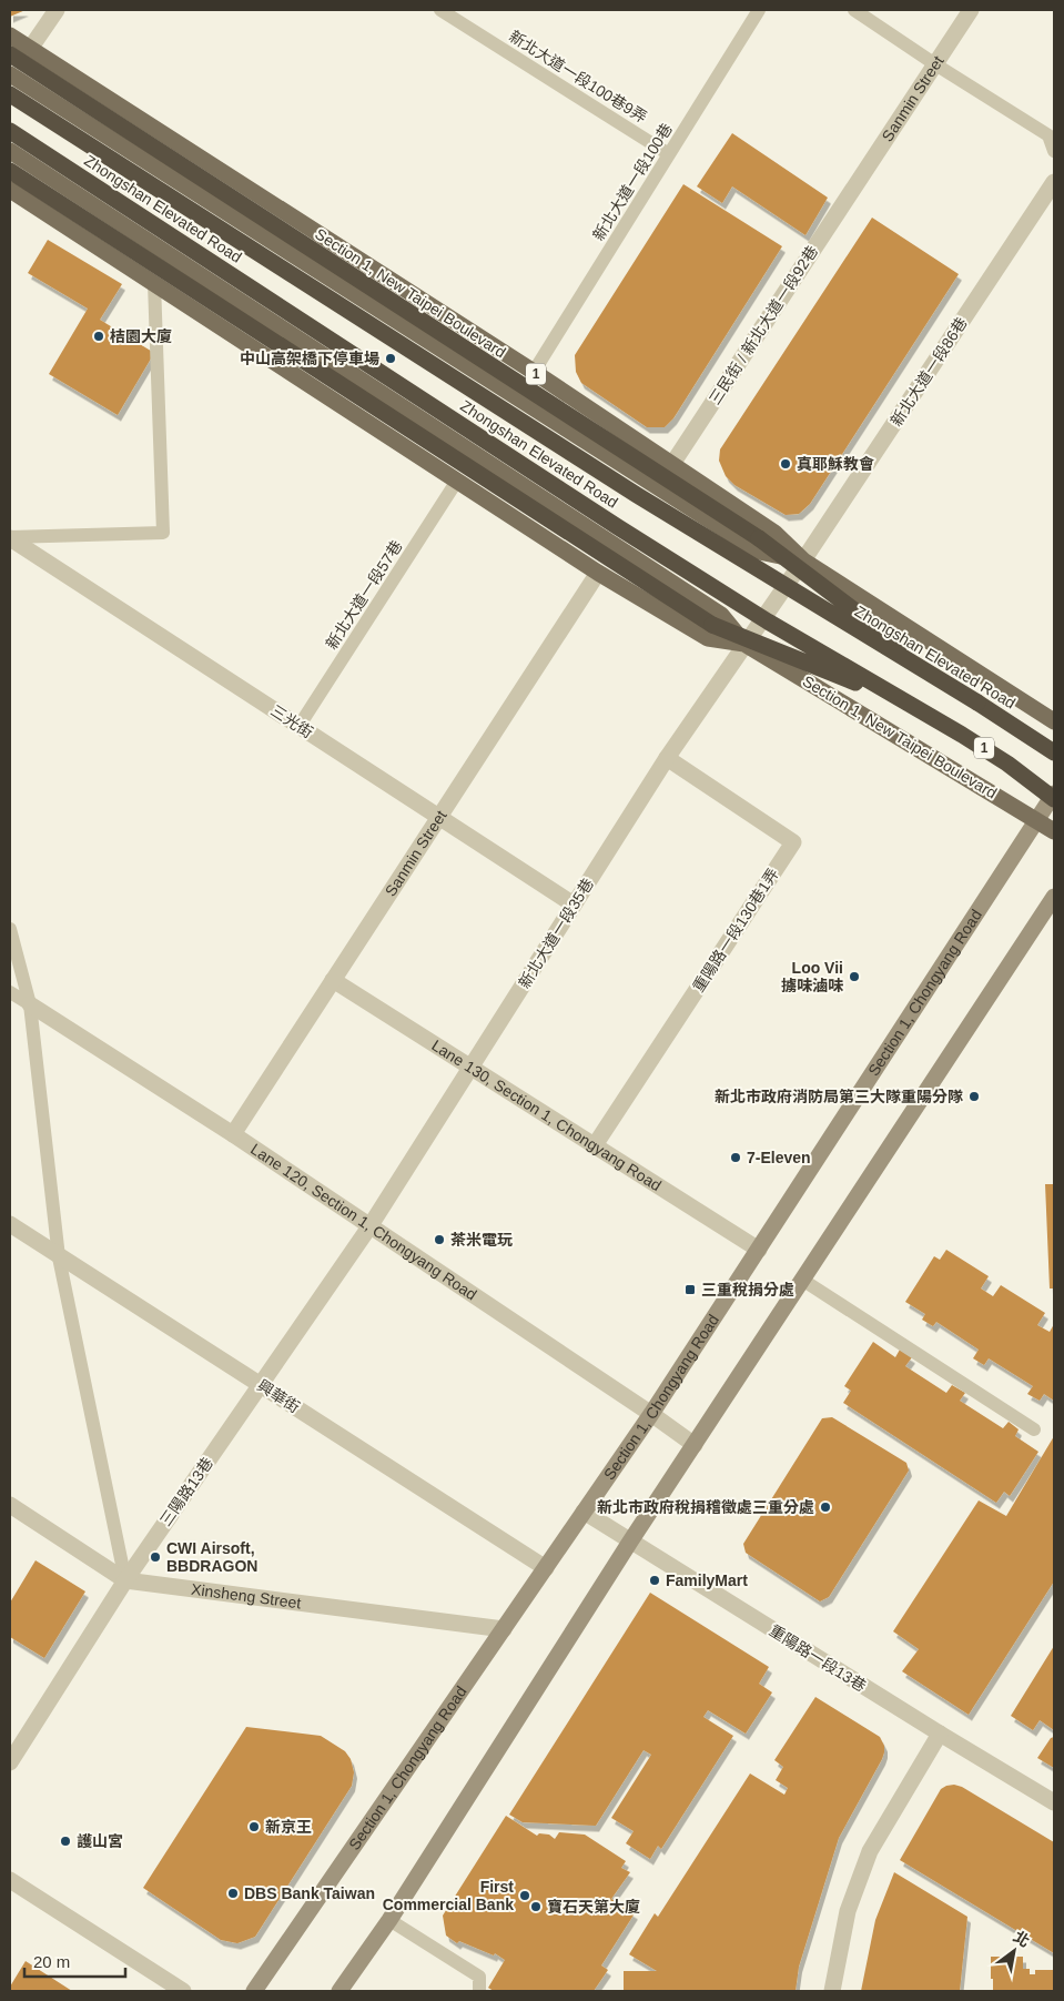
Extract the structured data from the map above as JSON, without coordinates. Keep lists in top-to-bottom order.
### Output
{
  "streets": {
    "highway": ["Zhongshan Elevated Road", "1"],
    "main road": ["Section 1, New Taipei Boulevard", "Section 1, Chongyang Road"],
    "street": [
      "Sanmin Street",
      "三民街 / 新北大道一段92巷",
      "新北大道一段86巷",
      "三光街",
      "重陽路一段130巷1弄",
      "新北大道一段35巷",
      "Lane 130, Section 1, Chongyang Road",
      "Lane 120, Section 1, Chongyang Road",
      "興華街",
      "三陽路13巷",
      "Xinsheng Street",
      "重陽路一段13巷"
    ],
    "lane": ["新北大道一段100巷9弄", "新北大道一段100巷", "新北大道一段57巷"]
  },
  "crossings": [
    ["新北大道一段100巷9弄", "新北大道一段100巷"],
    ["Sanmin Street", "Section 1, New Taipei Boulevard"],
    ["Sanmin Street", "三民街 / 新北大道一段92巷"],
    ["Sanmin Street", "三光街"],
    ["Sanmin Street", "Lane 130, Section 1, Chongyang Road"],
    ["Sanmin Street", "Lane 120, Section 1, Chongyang Road"],
    ["新北大道一段100巷", "Section 1, New Taipei Boulevard"],
    ["Section 1, New Taipei Boulevard", "三民街 / 新北大道一段92巷"],
    ["Section 1, New Taipei Boulevard", "新北大道一段86巷"],
    ["Section 1, New Taipei Boulevard", "新北大道一段57巷"],
    ["Section 1, New Taipei Boulevard", "三光街"],
    ["Section 1, New Taipei Boulevard", "新北大道一段35巷"],
    ["Section 1, New Taipei Boulevard", "Section 1, Chongyang Road"],
    ["新北大道一段86巷", "新北大道一段35巷"],
    ["新北大道一段57巷", "三光街"],
    ["三光街", "新北大道一段35巷"],
    ["重陽路一段130巷1弄", "新北大道一段35巷"],
    ["重陽路一段130巷1弄", "Lane 130, Section 1, Chongyang Road"],
    ["新北大道一段35巷", "Lane 130, Section 1, Chongyang Road"],
    ["新北大道一段35巷", "Lane 120, Section 1, Chongyang Road"],
    ["新北大道一段35巷", "三陽路13巷"],
    ["Section 1, Chongyang Road", "Lane 130, Section 1, Chongyang Road"],
    ["Section 1, Chongyang Road", "Lane 120, Section 1, Chongyang Road"],
    ["Section 1, Chongyang Road", "興華街"],
    ["Section 1, Chongyang Road", "Xinsheng Street"],
    ["Section 1, Chongyang Road", "重陽路一段13巷"],
    ["Lane 120, Section 1, Chongyang Road", "三陽路13巷"],
    ["興華街", "三陽路13巷"],
    ["三陽路13巷", "Xinsheng Street"]
  ],
  "places": {
    "other": [
      "桔園大廈",
      "中山高架橋下停車場",
      "真耶穌教會",
      "Loo Vii 擄味滷味",
      "新北市政府消防局第三大隊重陽分隊",
      "7-Eleven",
      "茶米電玩",
      "新北市政府稅捐稽徵處三重分處",
      "CWI Airsoft, BBDRAGON",
      "FamilyMart",
      "新京王",
      "護山宮",
      "DBS Bank Taiwan",
      "First Commercial Bank",
      "寶石天第大廈"
    ],
    "transit": ["三重稅捐分處"]
  },
  "scale_bar": "20 m",
  "north": "top right"
}
